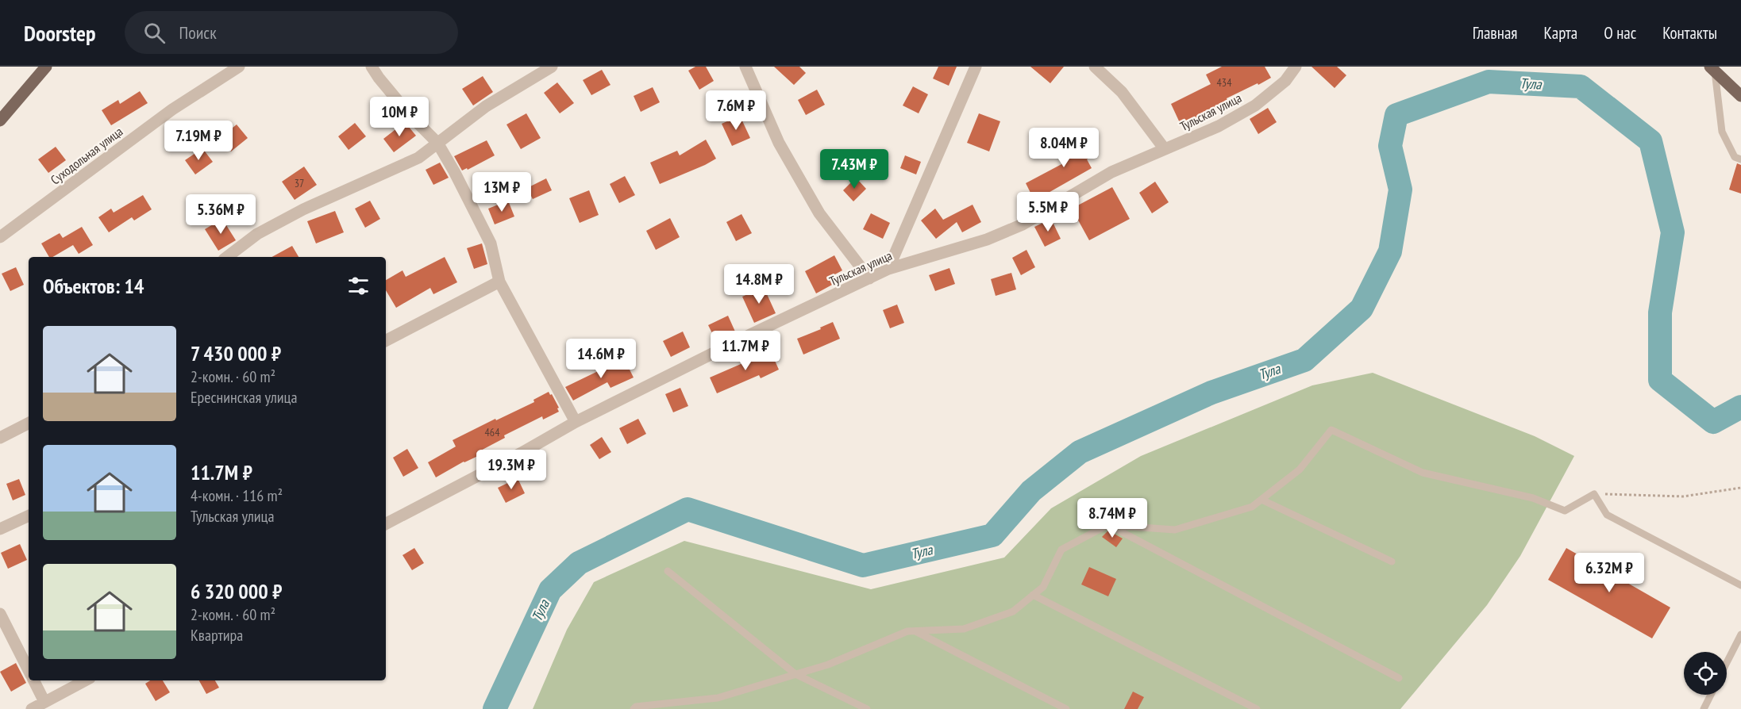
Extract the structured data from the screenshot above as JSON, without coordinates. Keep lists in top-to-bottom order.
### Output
{
  "streets": {
    "street": ["Тульская улица", "Суходольная улица"]
  },
  "water": ["Тула"],
  "house_numbers": ["434", "37", "464"],
  "page": {
    "header": "Doorstep",
    "search": "Поиск",
    "nav": [
      "Главная",
      "Карта",
      "О нас",
      "Контакты"
    ],
    "price": [
      "7.6M ₽",
      "10M ₽",
      "7.19M ₽",
      "8.04M ₽",
      "7.43M ₽",
      "13M ₽",
      "5.5M ₽",
      "5.36M ₽",
      "14.8M ₽",
      "11.7M ₽",
      "14.6M ₽",
      "19.3M ₽",
      "8.74M ₽",
      "6.32M ₽"
    ],
    "heading": "Объектов: 14",
    "list": [
      {
        "name": "7 430 000 ₽",
        "note": "2-комн. · 60 m² · Ереснинская улица"
      },
      {
        "name": "11.7M ₽",
        "note": "4-комн. · 116 m² · Тульская улица"
      },
      {
        "name": "6 320 000 ₽",
        "note": "2-комн. · 60 m² · Квартира"
      }
    ]
  }
}
